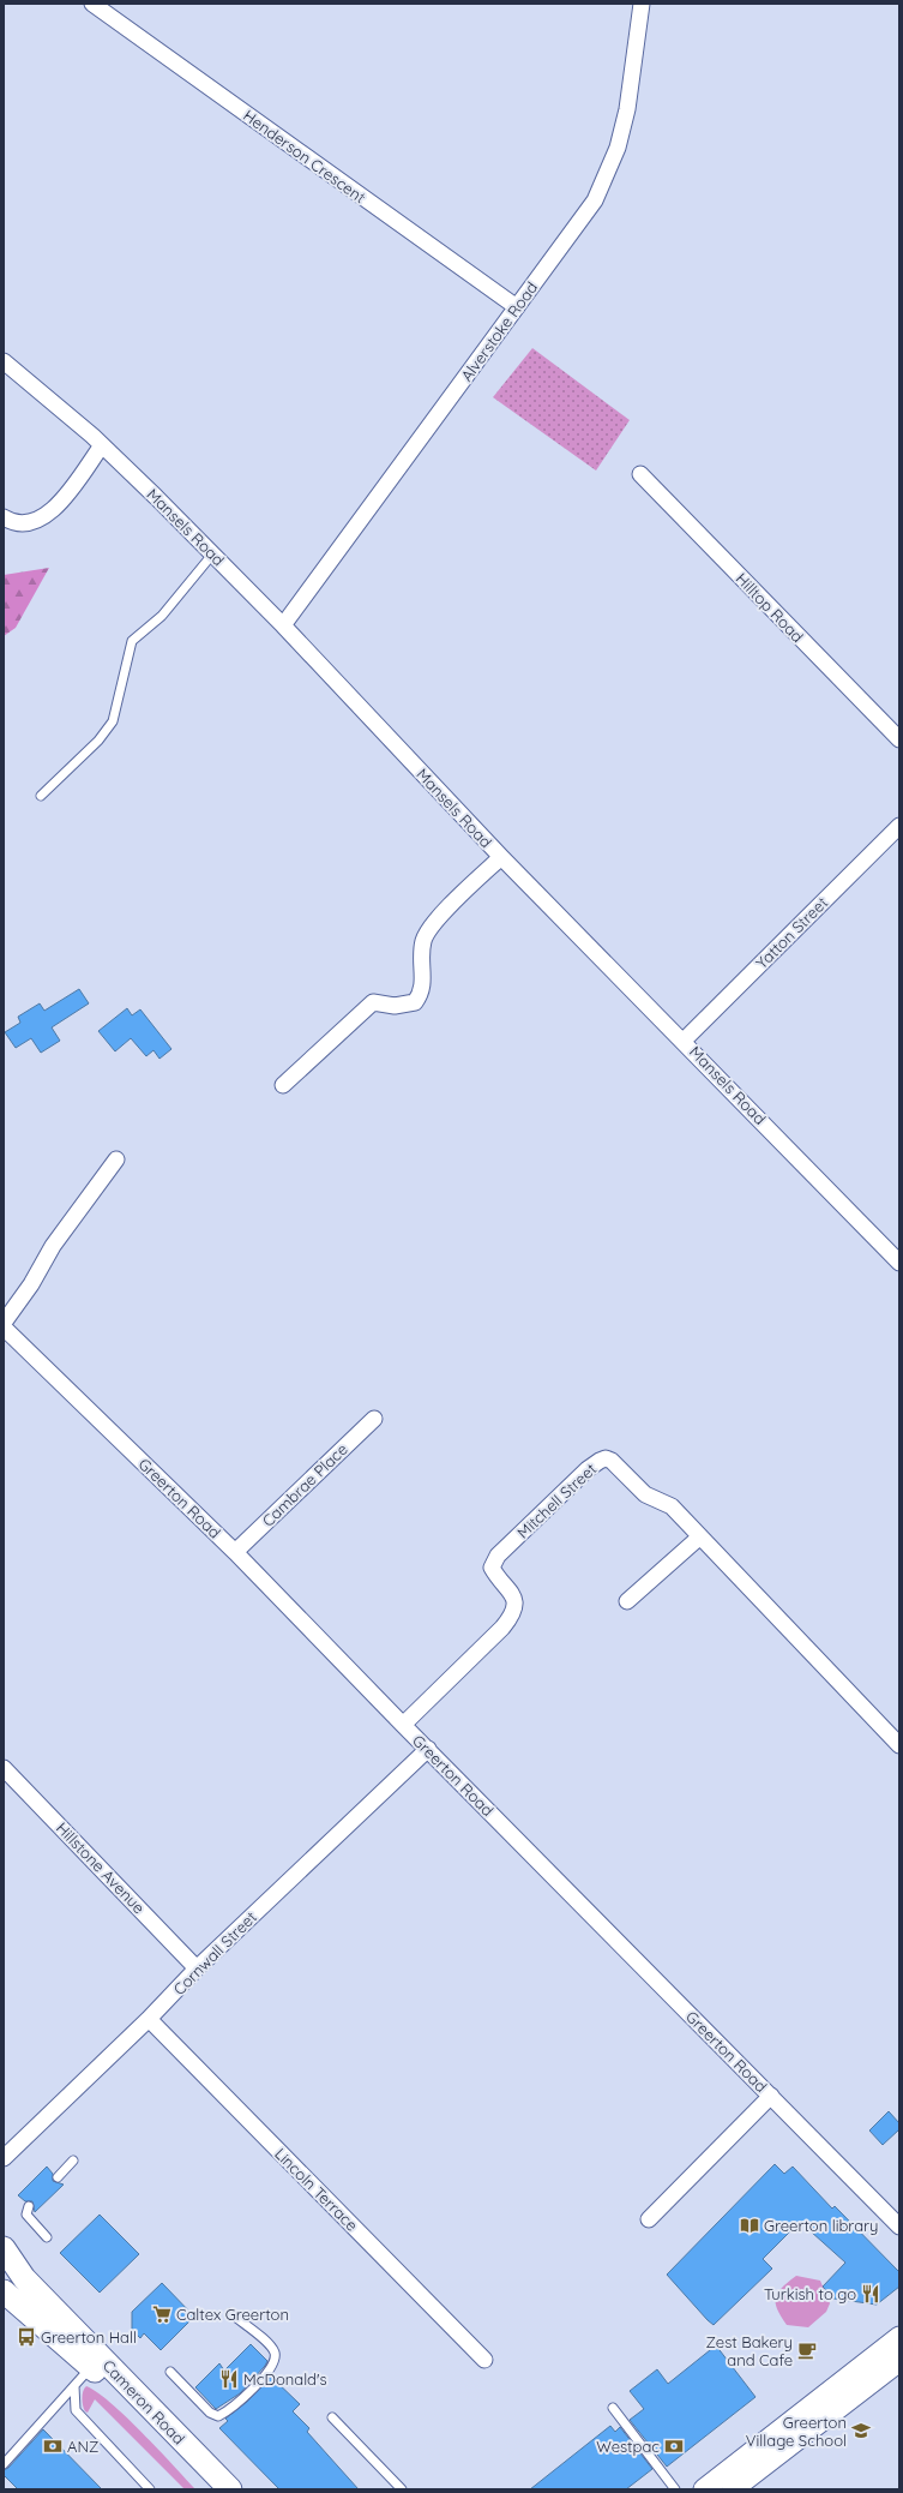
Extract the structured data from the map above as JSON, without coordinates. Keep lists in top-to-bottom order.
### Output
{
  "streets": {
    "main road": ["Cameron Road"],
    "street": [
      "Henderson Crescent",
      "Alverstoke Road",
      "Mansels Road",
      "Hilltop Road",
      "Yatton Street",
      "Cambrae Place",
      "Greerton Road",
      "Mitchell Street",
      "Hillstone Avenue",
      "Cornwall Street",
      "Lincoln Terrace"
    ]
  },
  "crossings": [
    ["Henderson Crescent", "Alverstoke Road"],
    ["Alverstoke Road", "Mansels Road"],
    ["Mansels Road", "Yatton Street"],
    ["Cambrae Place", "Greerton Road"],
    ["Greerton Road", "Mitchell Street"],
    ["Greerton Road", "Cornwall Street"],
    ["Hillstone Avenue", "Cornwall Street"],
    ["Cornwall Street", "Lincoln Terrace"]
  ],
  "places": {
    "library": ["Greerton library"],
    "restaurant": ["Turkish to go", "McDonald's"],
    "supermarket": ["Caltex Greerton"],
    "bus stop": ["Greerton Hall"],
    "cafe": ["Zest Bakery and Cafe"],
    "school or university": ["Greerton Village School"],
    "bank": ["ANZ", "Westpac"]
  }
}
